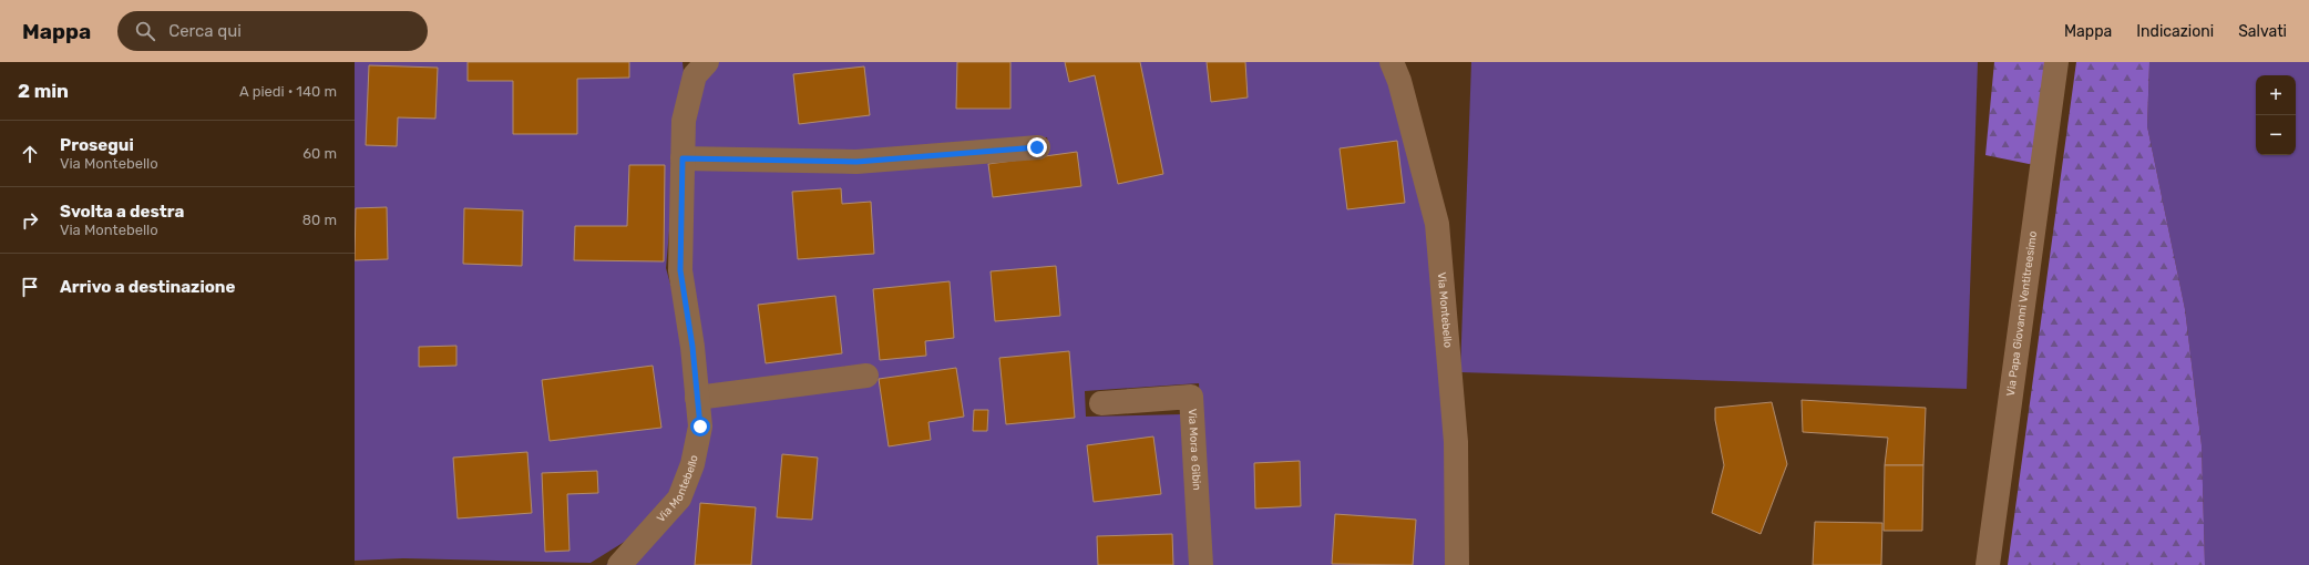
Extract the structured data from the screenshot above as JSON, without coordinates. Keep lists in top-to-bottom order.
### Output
{
  "streets": {
    "street": ["Via Montebello", "Via Papa Giovanni Ventitreesimo", "Via Mora e Gibin"]
  },
  "page": {
    "header": "Mappa",
    "search": "Cerca qui",
    "nav": ["Mappa", "Indicazioni", "Salvati"],
    "heading": ["2 min", "A piedi · 140 m"],
    "map_buttons": ["+", "−"],
    "list": [
      ["Prosegui", "Via Montebello", "60 m"],
      ["Svolta a destra", "Via Montebello", "80 m"],
      "Arrivo a destinazione"
    ]
  }
}
